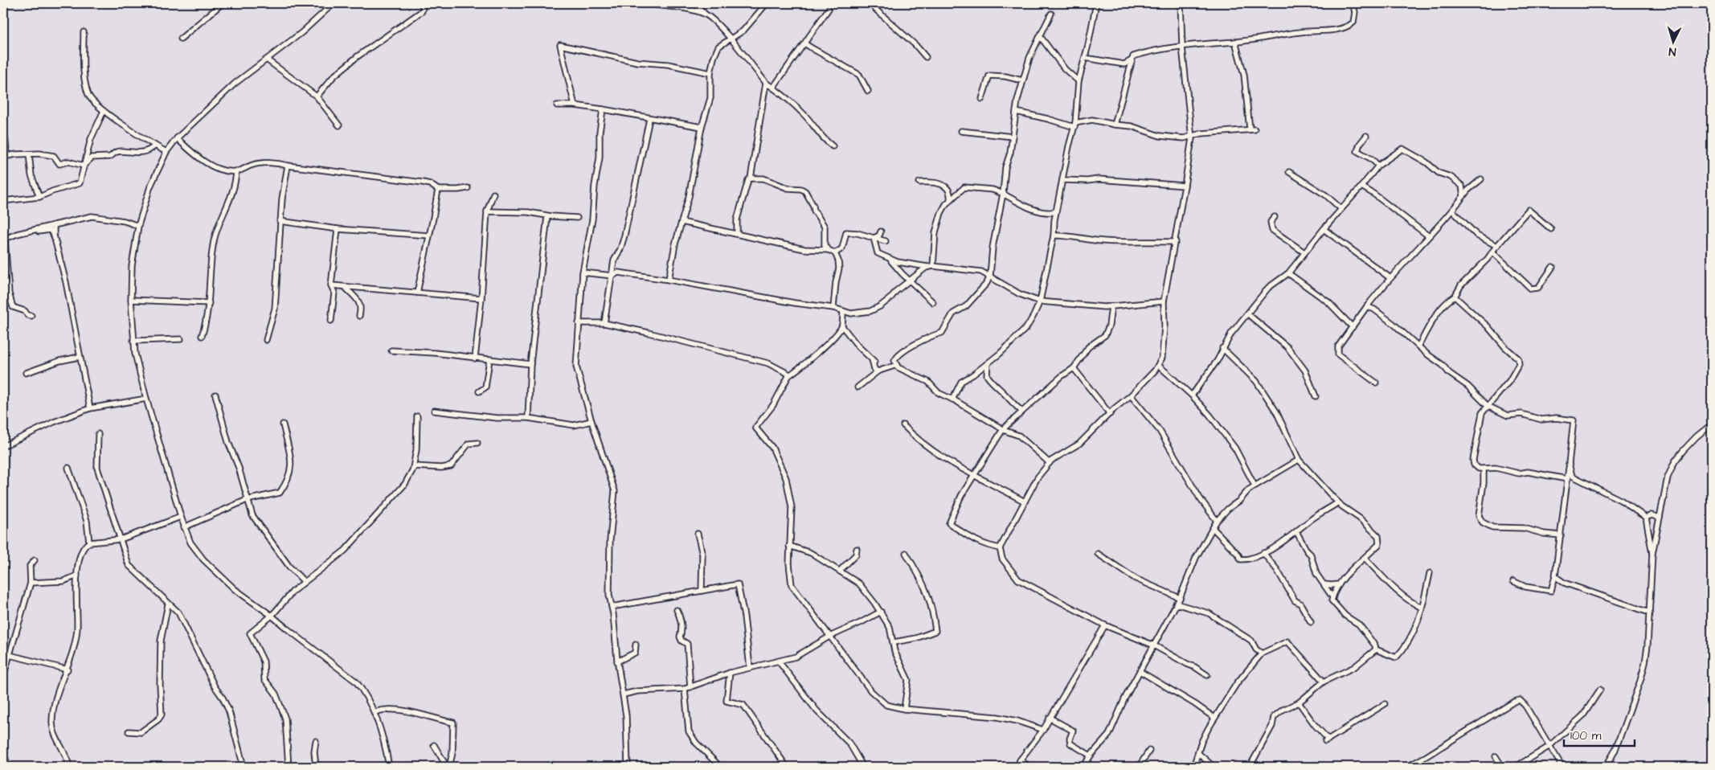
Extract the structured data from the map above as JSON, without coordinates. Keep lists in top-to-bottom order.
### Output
{
  "scale_bar": "100 m",
  "north": "bottom"
}
